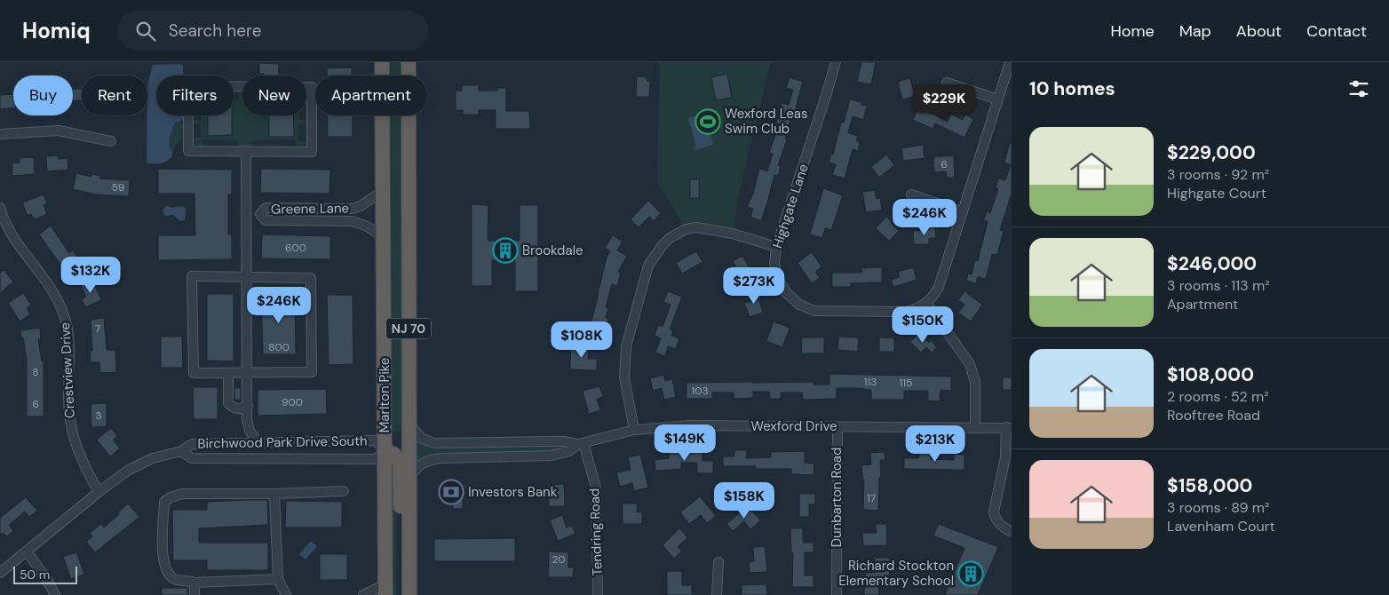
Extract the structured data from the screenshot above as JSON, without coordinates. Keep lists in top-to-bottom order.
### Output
{
  "streets": {
    "highway": ["NJ 70", "Marlton Pike"],
    "street": [
      "Highgate Lane",
      "Greene Lane",
      "Crestview Drive",
      "Wexford Drive",
      "Birchwood Park Drive South",
      "Dunbarton Road",
      "Tendring Road"
    ]
  },
  "crossings": [
    ["Greene Lane", "Marlton Pike"],
    ["Crestview Drive", "Birchwood Park Drive South"],
    ["Marlton Pike", "Wexford Drive"],
    ["Marlton Pike", "Birchwood Park Drive South"],
    ["Wexford Drive", "Dunbarton Road"],
    ["Wexford Drive", "Tendring Road"]
  ],
  "places": {
    "sports": ["Wexford Leas Swim Club"],
    "building": ["Brookdale", "Richard Stockton Elementary School"],
    "bank": ["Investors Bank"]
  },
  "house_numbers": [
    "6",
    "59",
    "600",
    "7",
    "800",
    "8",
    "113",
    "115",
    "103",
    "900",
    "6",
    "3",
    "17",
    "20"
  ],
  "scale_bar": "50 m",
  "page": {
    "header": "Homiq",
    "search": "Search here",
    "nav": [
      "Home",
      "Map",
      "About",
      "Contact"
    ],
    "heading": "10 homes",
    "chip": [
      "Buy",
      "Rent",
      "Filters",
      "New",
      "Apartment"
    ],
    "price": [
      "$229K",
      "$246K",
      "$132K",
      "$273K",
      "$246K",
      "$150K",
      "$108K",
      "$149K",
      "$213K",
      "$158K"
    ],
    "list": [
      {
        "name": "$229,000",
        "note": "3 rooms · 92 m² · Highgate Court"
      },
      {
        "name": "$246,000",
        "note": "3 rooms · 113 m² · Apartment"
      },
      {
        "name": "$108,000",
        "note": "2 rooms · 52 m² · Rooftree Road"
      },
      {
        "name": "$158,000",
        "note": "3 rooms · 89 m² · Lavenham Court"
      }
    ],
    "scale": "50 m"
  }
}
